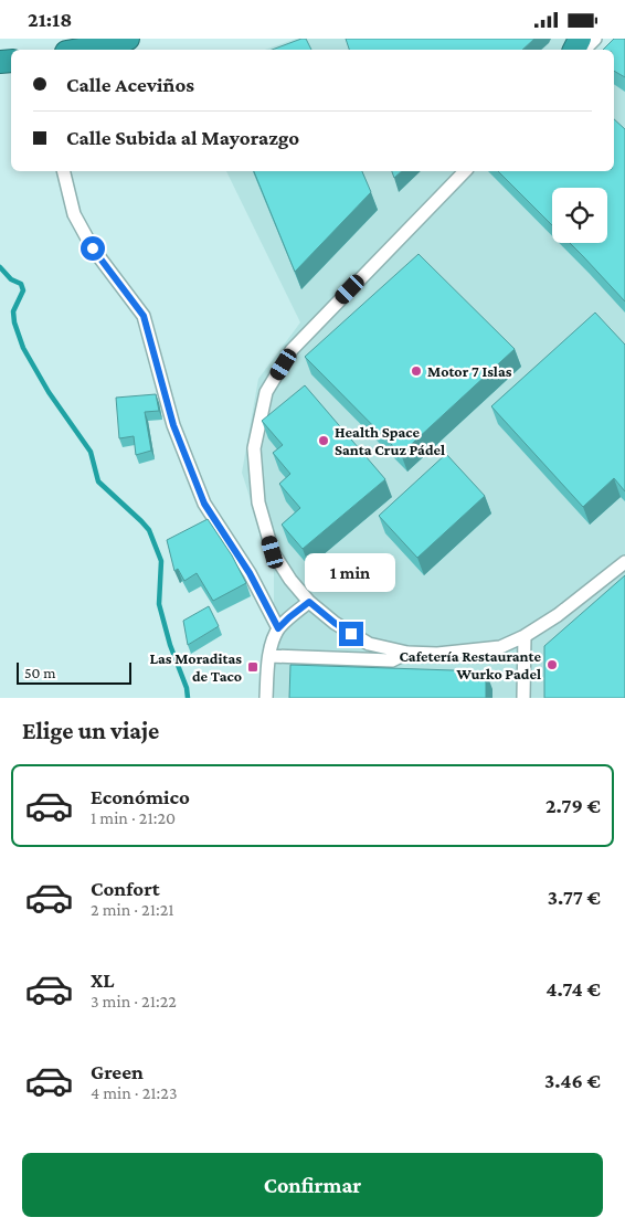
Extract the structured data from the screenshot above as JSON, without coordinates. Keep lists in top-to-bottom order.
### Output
{
  "places": {
    "other": ["Motor 7 Islas", "Health Space Santa Cruz Pádel", "Cafetería Restaurante Wurko Padel"],
    "transit": ["Las Moraditas de Taco"]
  },
  "scale_bar": "50 m",
  "page": {
    "status": "21:18",
    "banner": ["Calle Aceviños", "Calle Subida al Mayorazgo"],
    "bubble": "1 min",
    "scale": "50 m",
    "heading": "Elige un viaje",
    "list": [
      {
        "name": "Económico",
        "note": "1 min · 21:20",
        "value": "2.79 €"
      },
      {
        "name": "Confort",
        "note": "2 min · 21:21",
        "value": "3.77 €"
      },
      {
        "name": "XL",
        "note": "3 min · 21:22",
        "value": "4.74 €"
      },
      {
        "name": "Green",
        "note": "4 min · 21:23",
        "value": "3.46 €"
      }
    ],
    "buttons": "Confirmar"
  }
}
